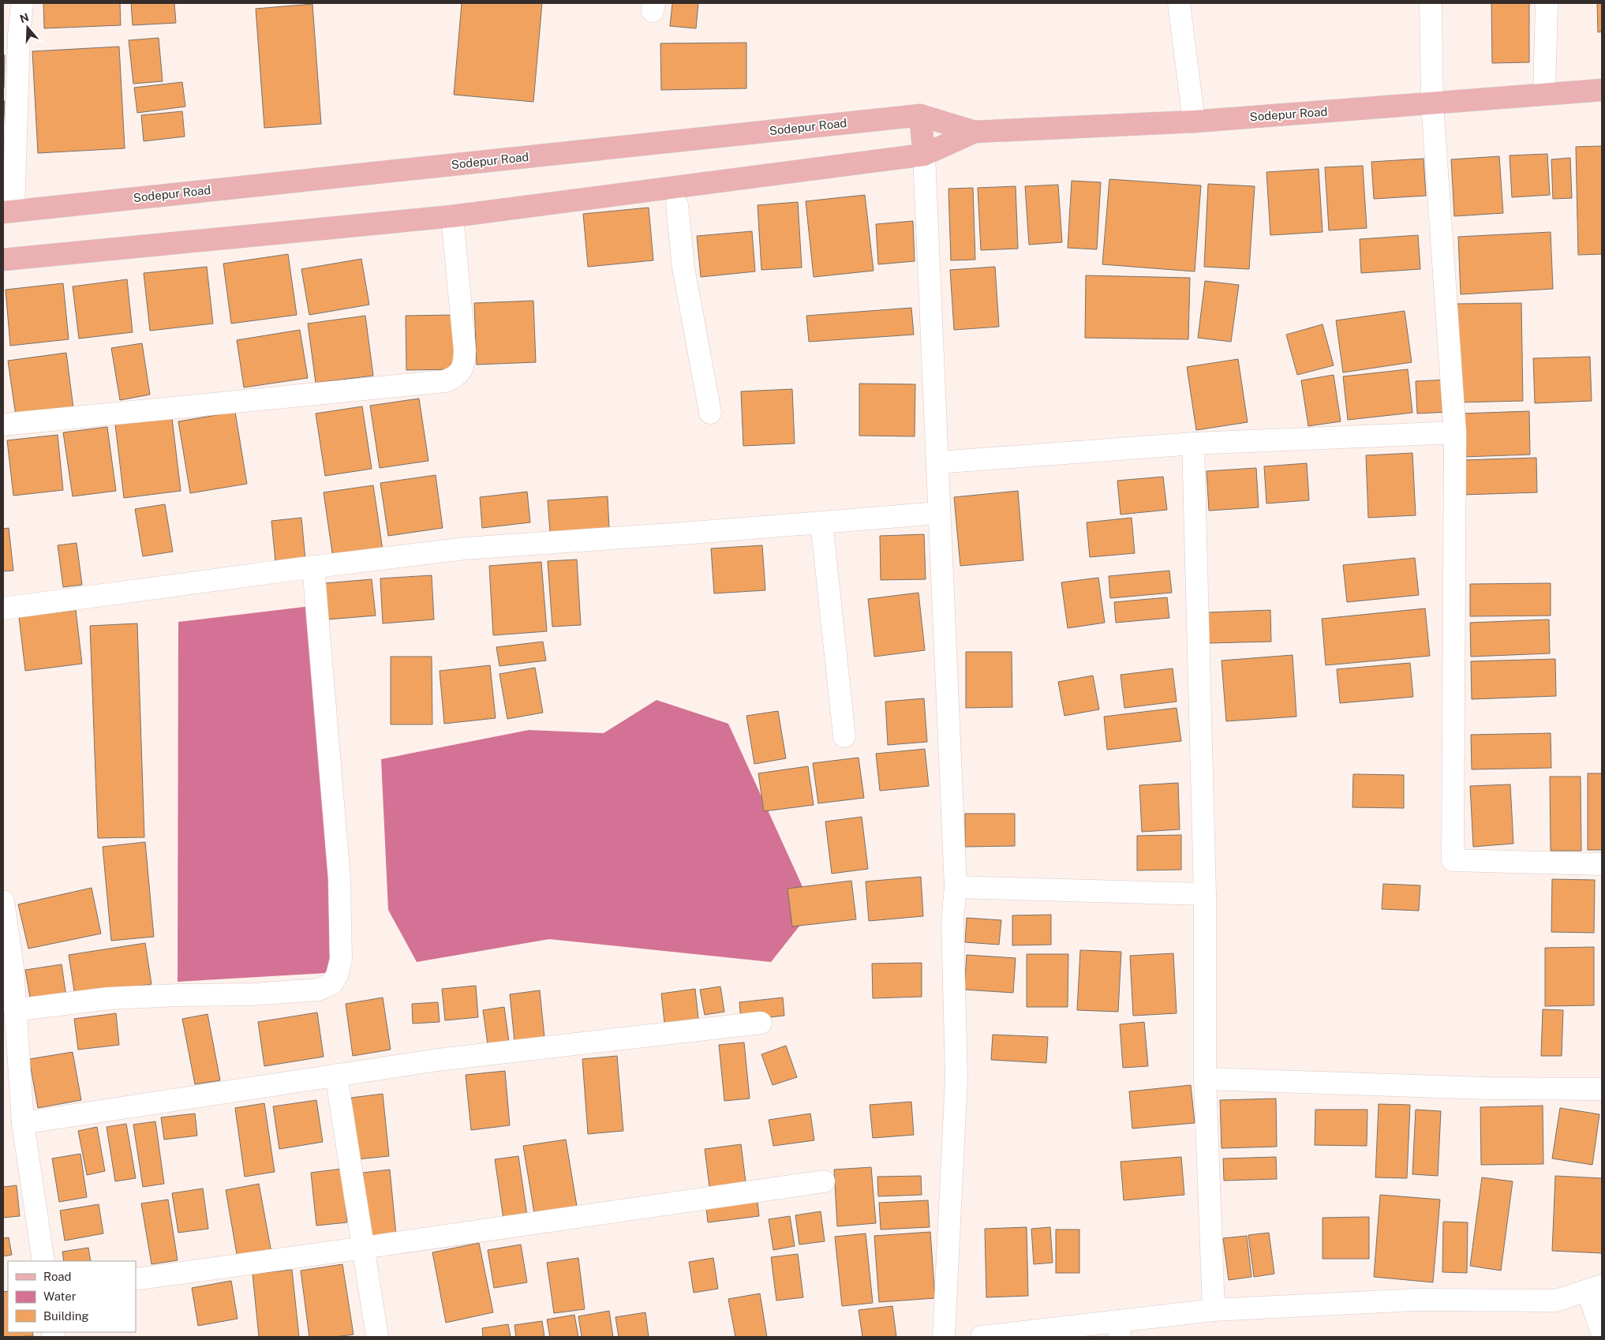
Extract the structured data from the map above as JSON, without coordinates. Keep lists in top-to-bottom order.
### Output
{
  "streets": {
    "main road": ["Sodepur Road"]
  },
  "legend": ["Road", "Water", "Building"],
  "north": "top"
}
